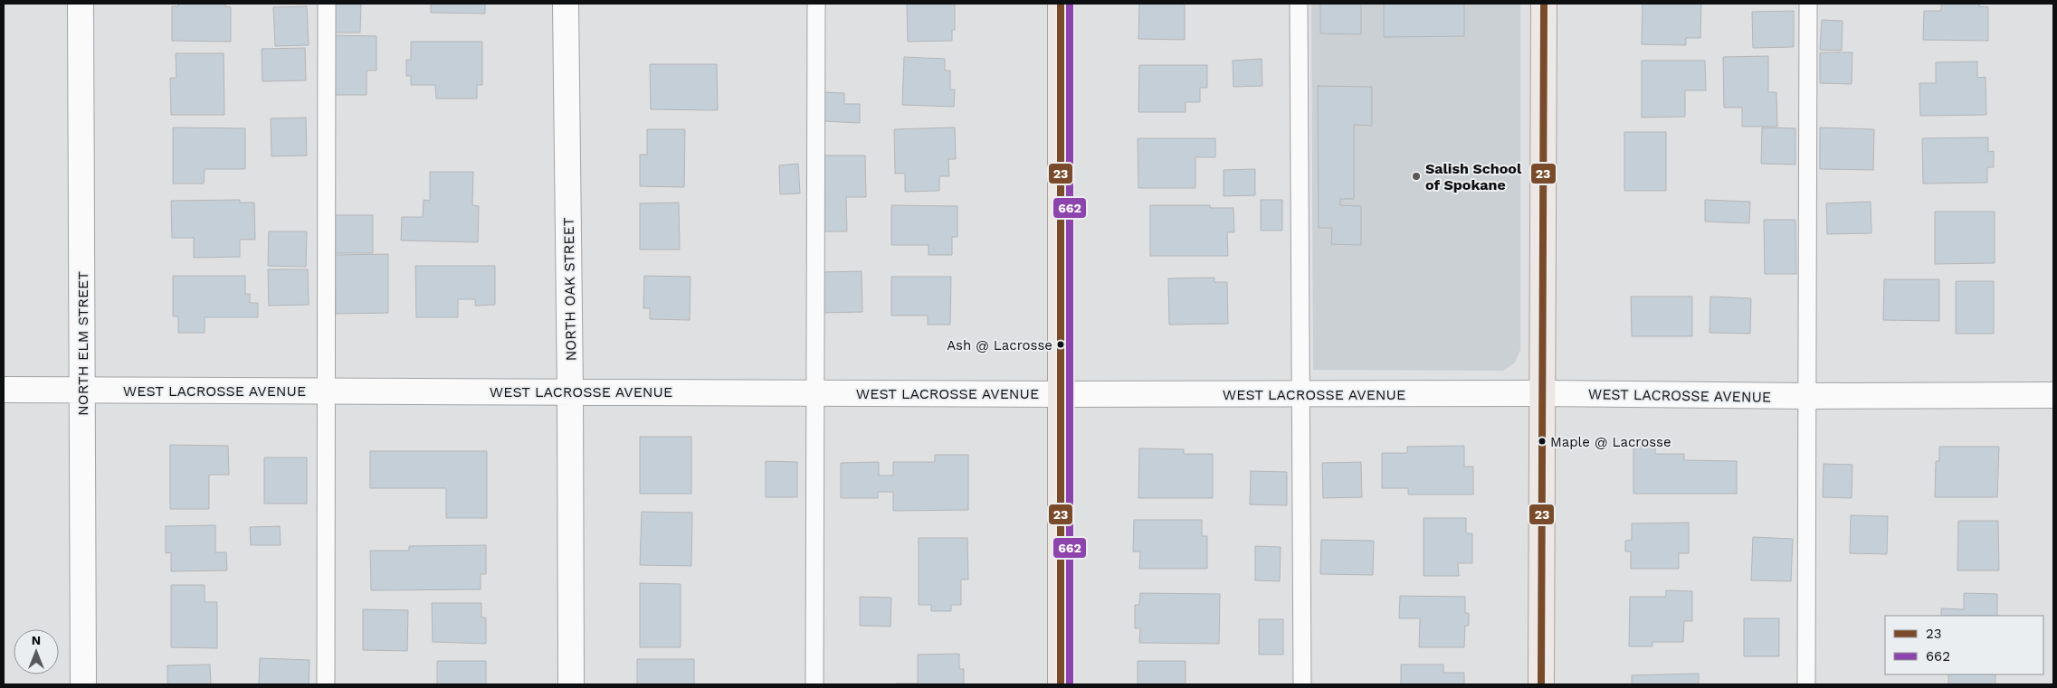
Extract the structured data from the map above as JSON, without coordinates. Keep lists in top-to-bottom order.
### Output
{
  "streets": {
    "street": ["NORTH OAK STREET", "NORTH ELM STREET", "WEST LACROSSE AVENUE"]
  },
  "crossings": [
    ["NORTH OAK STREET", "WEST LACROSSE AVENUE"],
    ["NORTH ELM STREET", "WEST LACROSSE AVENUE"]
  ],
  "places": ["Salish School of Spokane", "Ash @ Lacrosse", "Maple @ Lacrosse"],
  "lines": ["transit line 23", "transit line 662"],
  "legend": ["23", "662"],
  "north": "top"
}
